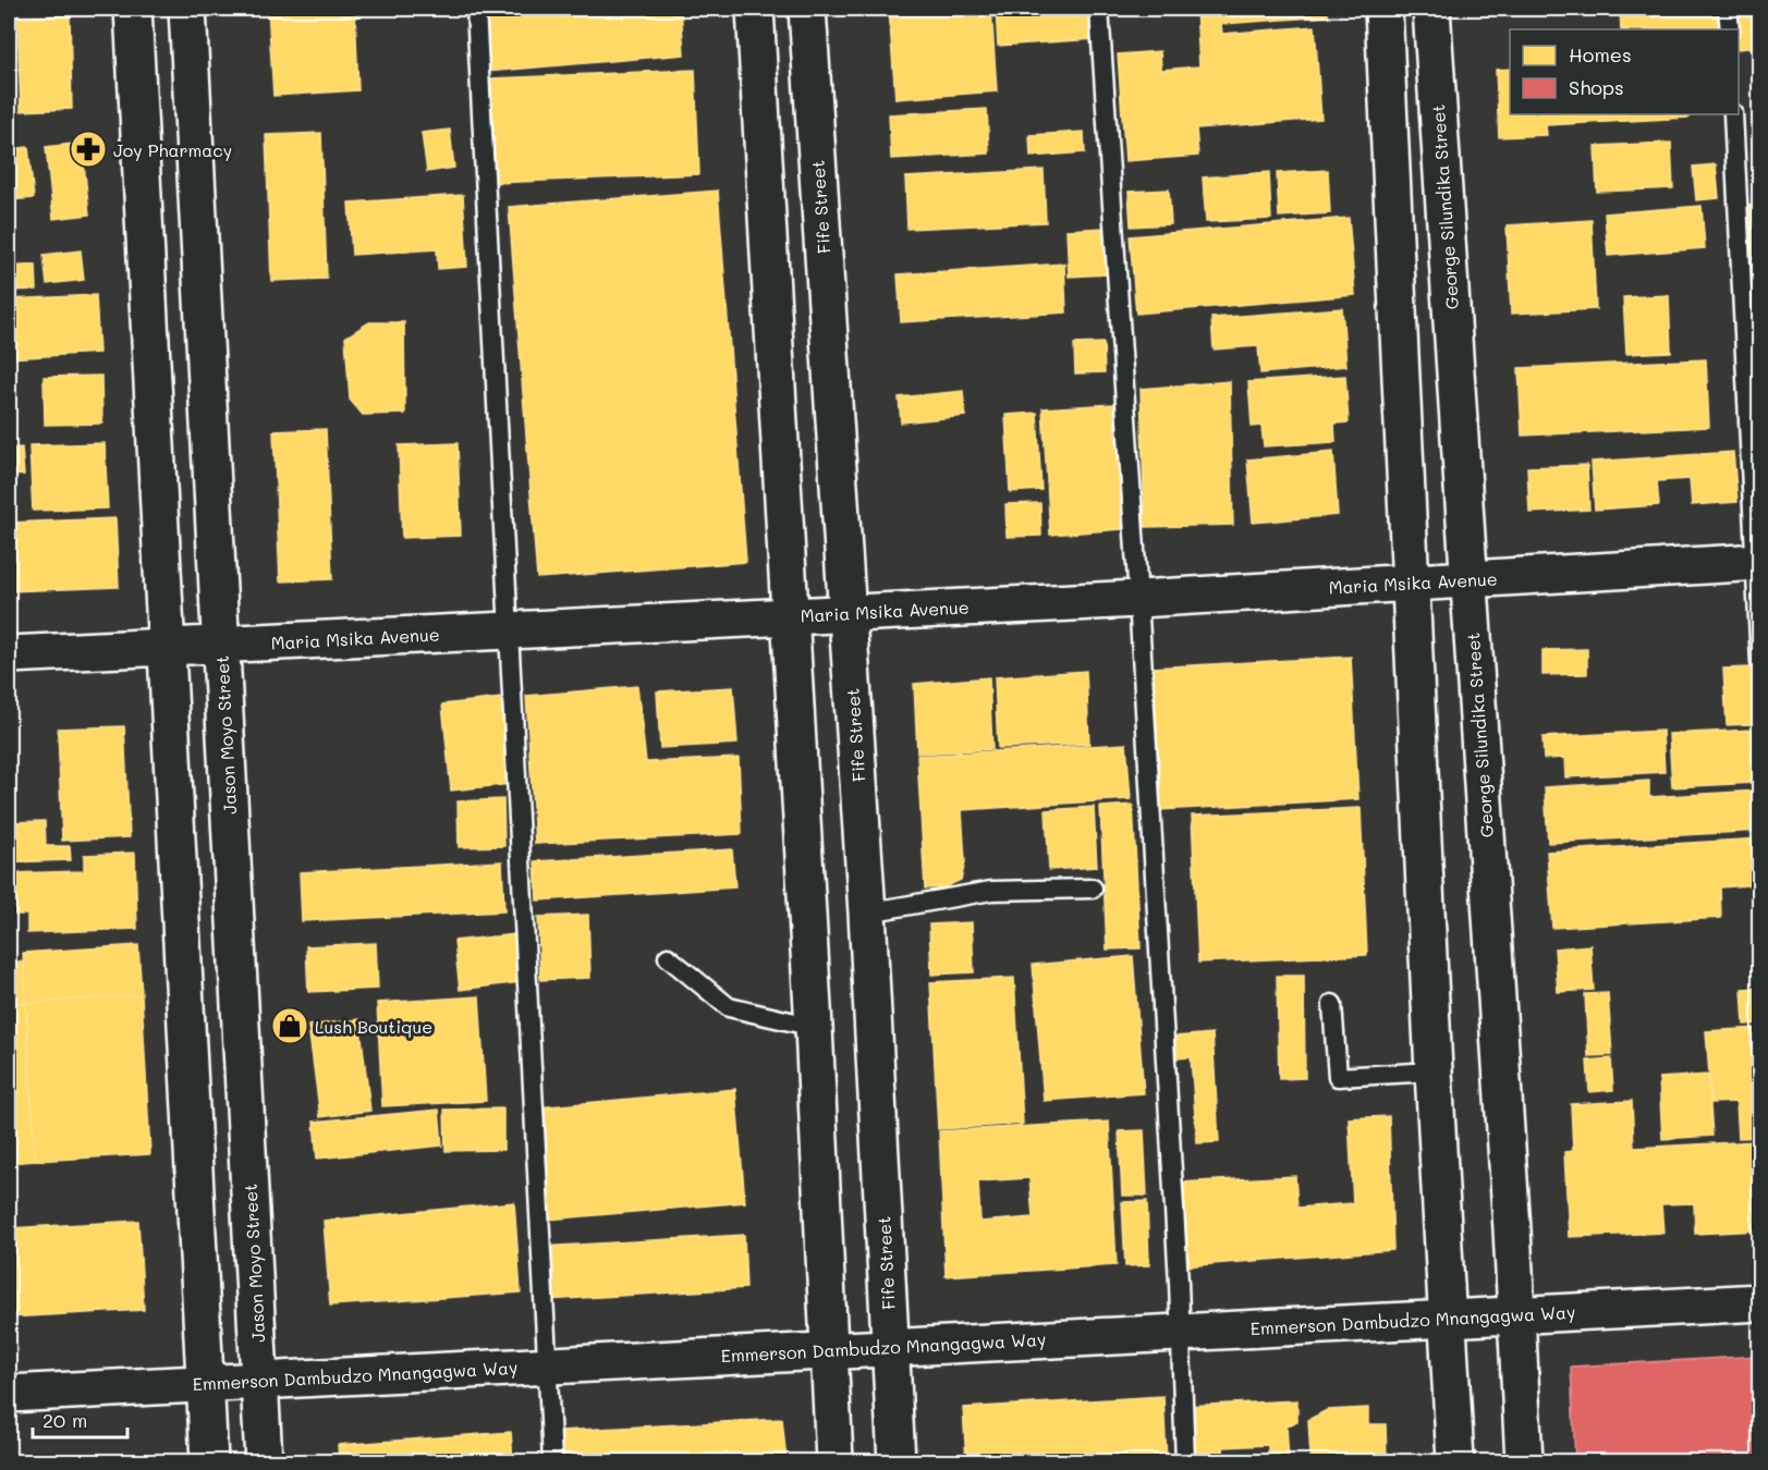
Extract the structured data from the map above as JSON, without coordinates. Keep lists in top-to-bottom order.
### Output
{
  "streets": {
    "street": [
      "Fife Street",
      "George Silundika Street",
      "Maria Msika Avenue",
      "Jason Moyo Street",
      "Emmerson Dambudzo Mnangagwa Way"
    ]
  },
  "crossings": [
    ["Fife Street", "Maria Msika Avenue"],
    ["Fife Street", "Emmerson Dambudzo Mnangagwa Way"],
    ["George Silundika Street", "Maria Msika Avenue"],
    ["George Silundika Street", "Emmerson Dambudzo Mnangagwa Way"],
    ["Maria Msika Avenue", "Jason Moyo Street"],
    ["Jason Moyo Street", "Emmerson Dambudzo Mnangagwa Way"]
  ],
  "places": {
    "pharmacy": ["Joy Pharmacy"],
    "shop": ["Lush Boutique"]
  },
  "legend": ["Homes", "Shops"],
  "scale_bar": "20 m"
}
